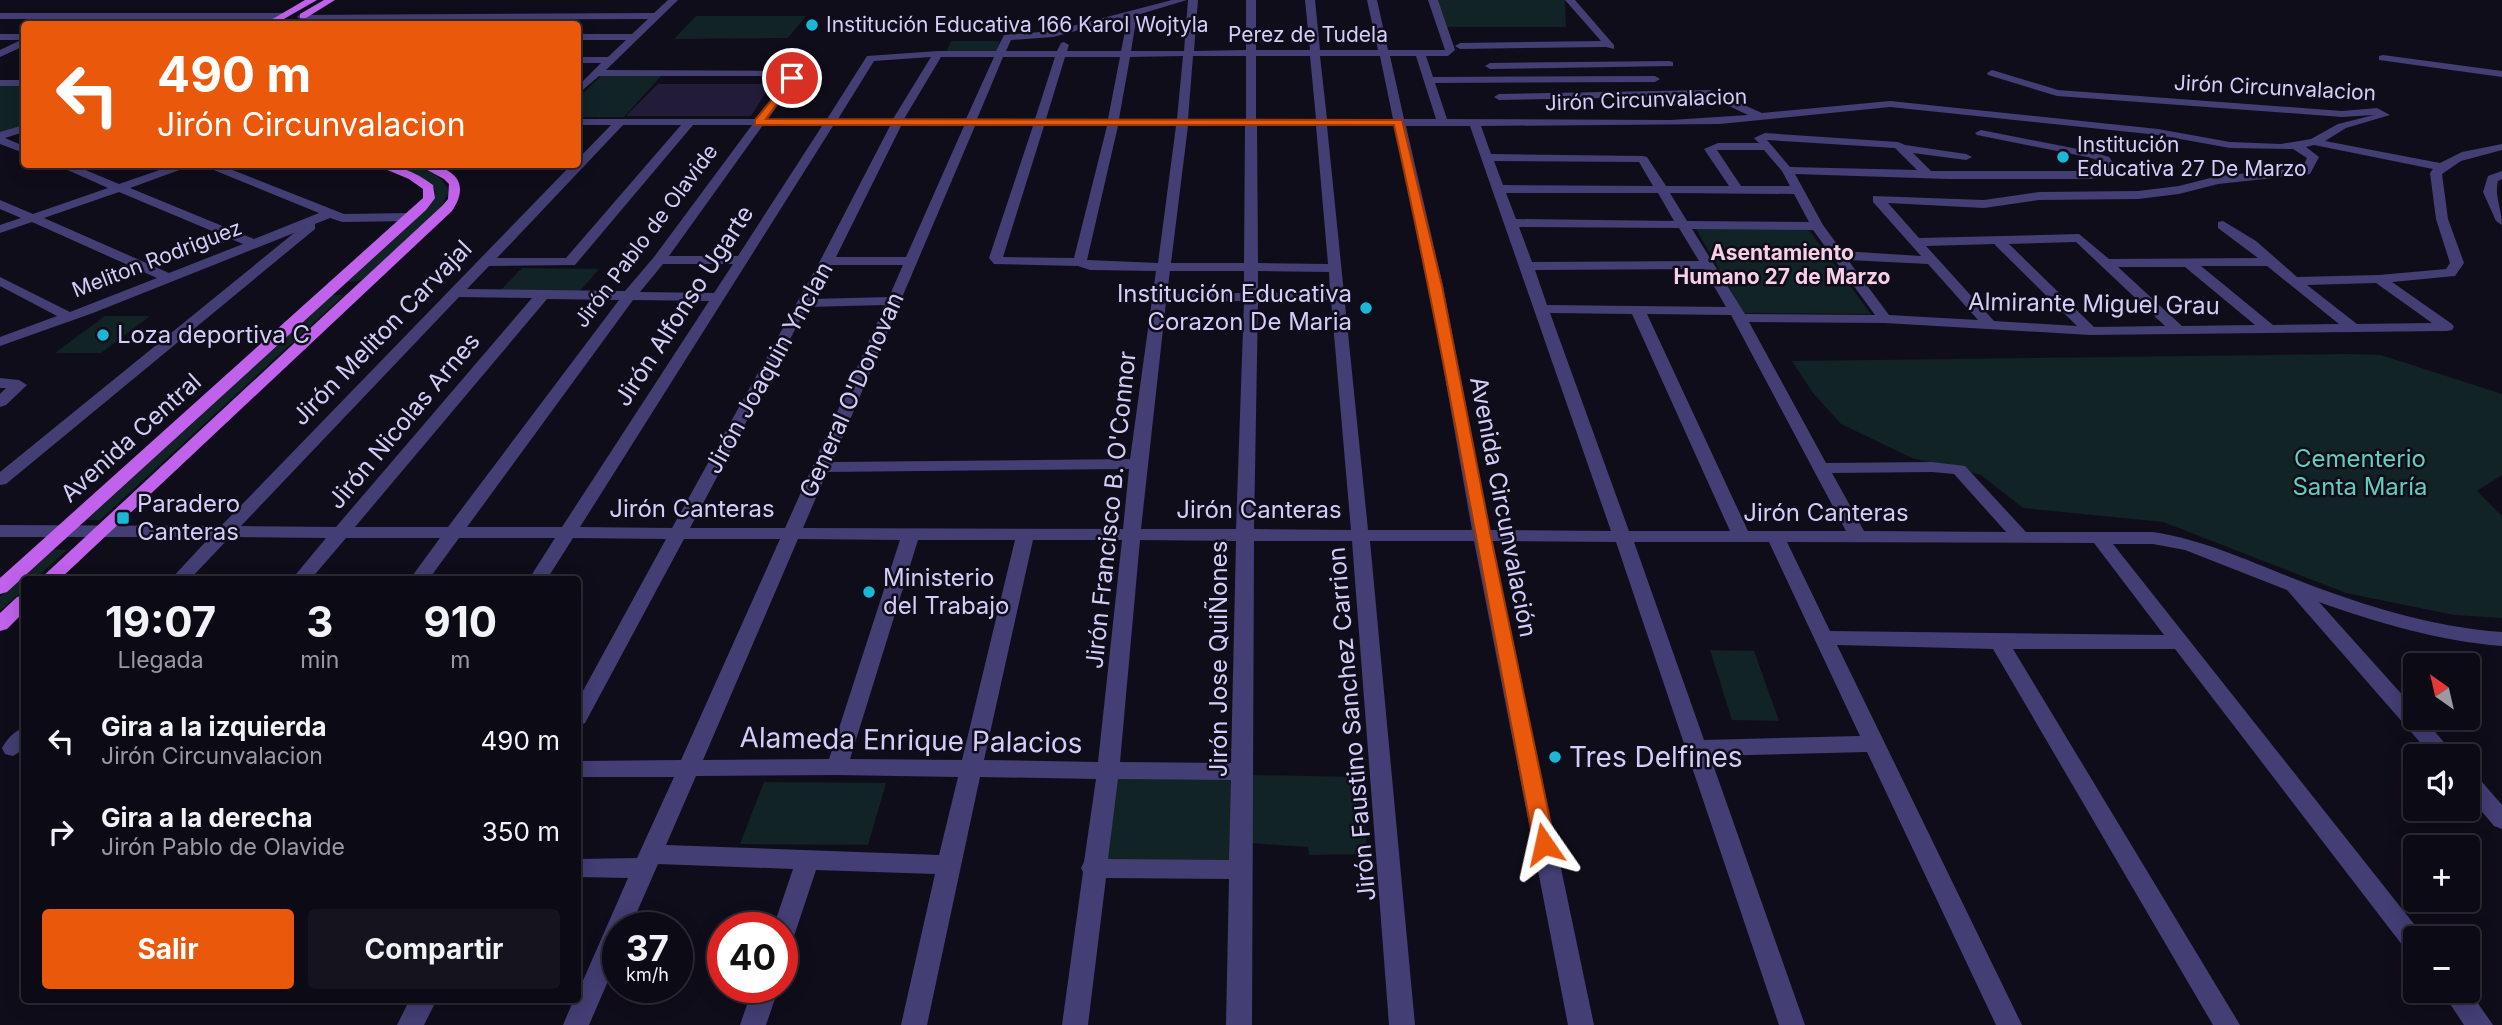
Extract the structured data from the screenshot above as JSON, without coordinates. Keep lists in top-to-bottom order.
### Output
{
  "streets": {
    "main road": ["Avenida Central"],
    "street": [
      "Perez de Tudela",
      "Jirón Circunvalacion",
      "Jirón Pablo de Olavide",
      "Meliton Rodriguez",
      "Almirante Miguel Grau",
      "Jirón Alfonso Ugarte",
      "Jirón Meliton Carvajal",
      "Jirón Joaquin Ynclan",
      "General O'Donovan",
      "Jirón Nicolas Arnes",
      "Avenida Circunvalación",
      "Jirón Canteras",
      "Jirón Francisco B. O'Connor",
      "Jirón Jose QuiÑones",
      "Jirón Faustino Sanchez Carrion",
      "Alameda Enrique Palacios"
    ]
  },
  "crossings": [
    ["Perez de Tudela", "Jirón Alfonso Ugarte"],
    ["Perez de Tudela", "Jirón Joaquin Ynclan"],
    ["Perez de Tudela", "General O'Donovan"],
    ["Perez de Tudela", "Avenida Circunvalación"],
    ["Perez de Tudela", "Jirón Francisco B. O'Connor"],
    ["Perez de Tudela", "Jirón Jose QuiÑones"],
    ["Perez de Tudela", "Jirón Faustino Sanchez Carrion"],
    ["Jirón Circunvalacion", "Jirón Pablo de Olavide"],
    ["Jirón Circunvalacion", "Jirón Alfonso Ugarte"],
    ["Jirón Circunvalacion", "Jirón Meliton Carvajal"],
    ["Jirón Circunvalacion", "Jirón Joaquin Ynclan"],
    ["Jirón Circunvalacion", "General O'Donovan"],
    ["Jirón Circunvalacion", "Avenida Circunvalación"],
    ["Jirón Circunvalacion", "Jirón Francisco B. O'Connor"],
    ["Jirón Circunvalacion", "Jirón Jose QuiÑones"],
    ["Jirón Circunvalacion", "Jirón Faustino Sanchez Carrion"],
    ["Jirón Pablo de Olavide", "Jirón Canteras"],
    ["Jirón Alfonso Ugarte", "Jirón Canteras"],
    ["Jirón Meliton Carvajal", "Jirón Canteras"],
    ["Jirón Joaquin Ynclan", "Jirón Canteras"],
    ["General O'Donovan", "Jirón Canteras"],
    ["General O'Donovan", "Alameda Enrique Palacios"],
    ["Jirón Nicolas Arnes", "Jirón Canteras"],
    ["Avenida Central", "Jirón Canteras"],
    ["Avenida Circunvalación", "Jirón Canteras"],
    ["Jirón Canteras", "Jirón Francisco B. O'Connor"],
    ["Jirón Canteras", "Jirón Jose QuiÑones"],
    ["Jirón Canteras", "Jirón Faustino Sanchez Carrion"],
    ["Jirón Francisco B. O'Connor", "Alameda Enrique Palacios"],
    ["Jirón Jose QuiÑones", "Alameda Enrique Palacios"]
  ],
  "districts": ["Asentamiento Humano 27 de Marzo"],
  "parks": ["Cementerio Santa María"],
  "places": {
    "other": [
      "Institución Educativa 166 Karol Wojtyla",
      "Institución Educativa 27 De Marzo",
      "Institución Educativa Corazon De Maria",
      "Loza deportiva C",
      "Ministerio del Trabajo",
      "Tres Delfines"
    ],
    "transit": ["Paradero Canteras"]
  },
  "north": "top left",
  "page": {
    "turn": ["490 m", "Jirón Circunvalacion"],
    "eta": [
      "19:07",
      "Llegada",
      "3",
      "min",
      "910",
      "m"
    ],
    "map_buttons": ["+", "−"],
    "list": [
      {
        "name": "Gira a la izquierda",
        "note": "Jirón Circunvalacion",
        "value": "490 m"
      },
      {
        "name": "Gira a la derecha",
        "note": "Jirón Pablo de Olavide",
        "value": "350 m"
      }
    ],
    "buttons": ["Salir", "Compartir"],
    "speed": "37 km/h",
    "limit": "40"
  }
}
